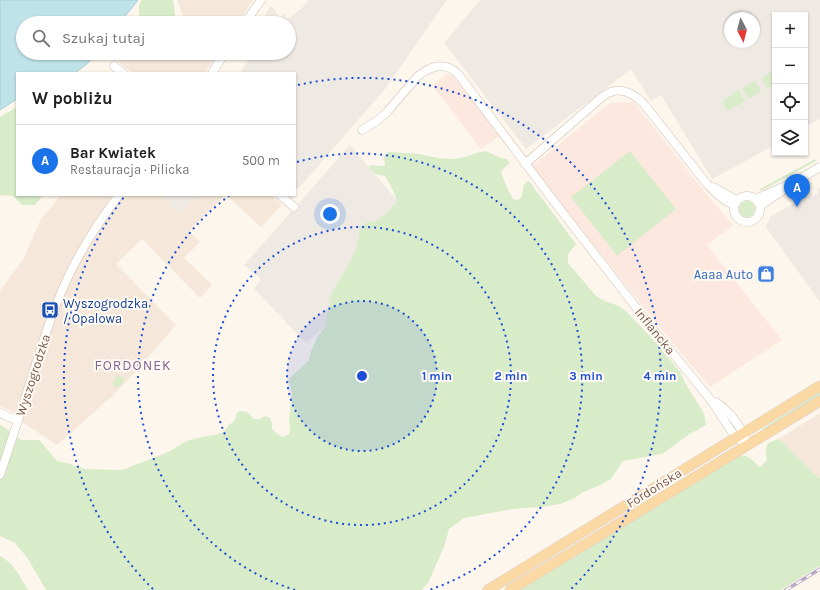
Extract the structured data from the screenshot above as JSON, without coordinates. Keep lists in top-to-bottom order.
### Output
{
  "streets": {
    "main road": ["Fordońska"],
    "street": ["Inflancka", "Wyszogrodzka"]
  },
  "crossings": [
    ["Inflancka", "Fordońska"]
  ],
  "districts": ["FORDONEK"],
  "places": {
    "shop": ["Aaaa Auto"],
    "bus stop": ["Wyszogrodzka / Opalowa"]
  },
  "north": "bottom",
  "page": {
    "map_buttons": ["+", "−"],
    "search": "Szukaj tutaj",
    "heading": "W pobliżu",
    "list": [
      {
        "mark": "A",
        "name": "Bar Kwiatek",
        "note": "Restauracja · Pilicka",
        "value": "500 m"
      }
    ],
    "pins": "A"
  },
  "rings": [
    "1 min",
    "2 min",
    "3 min",
    "4 min"
  ]
}
